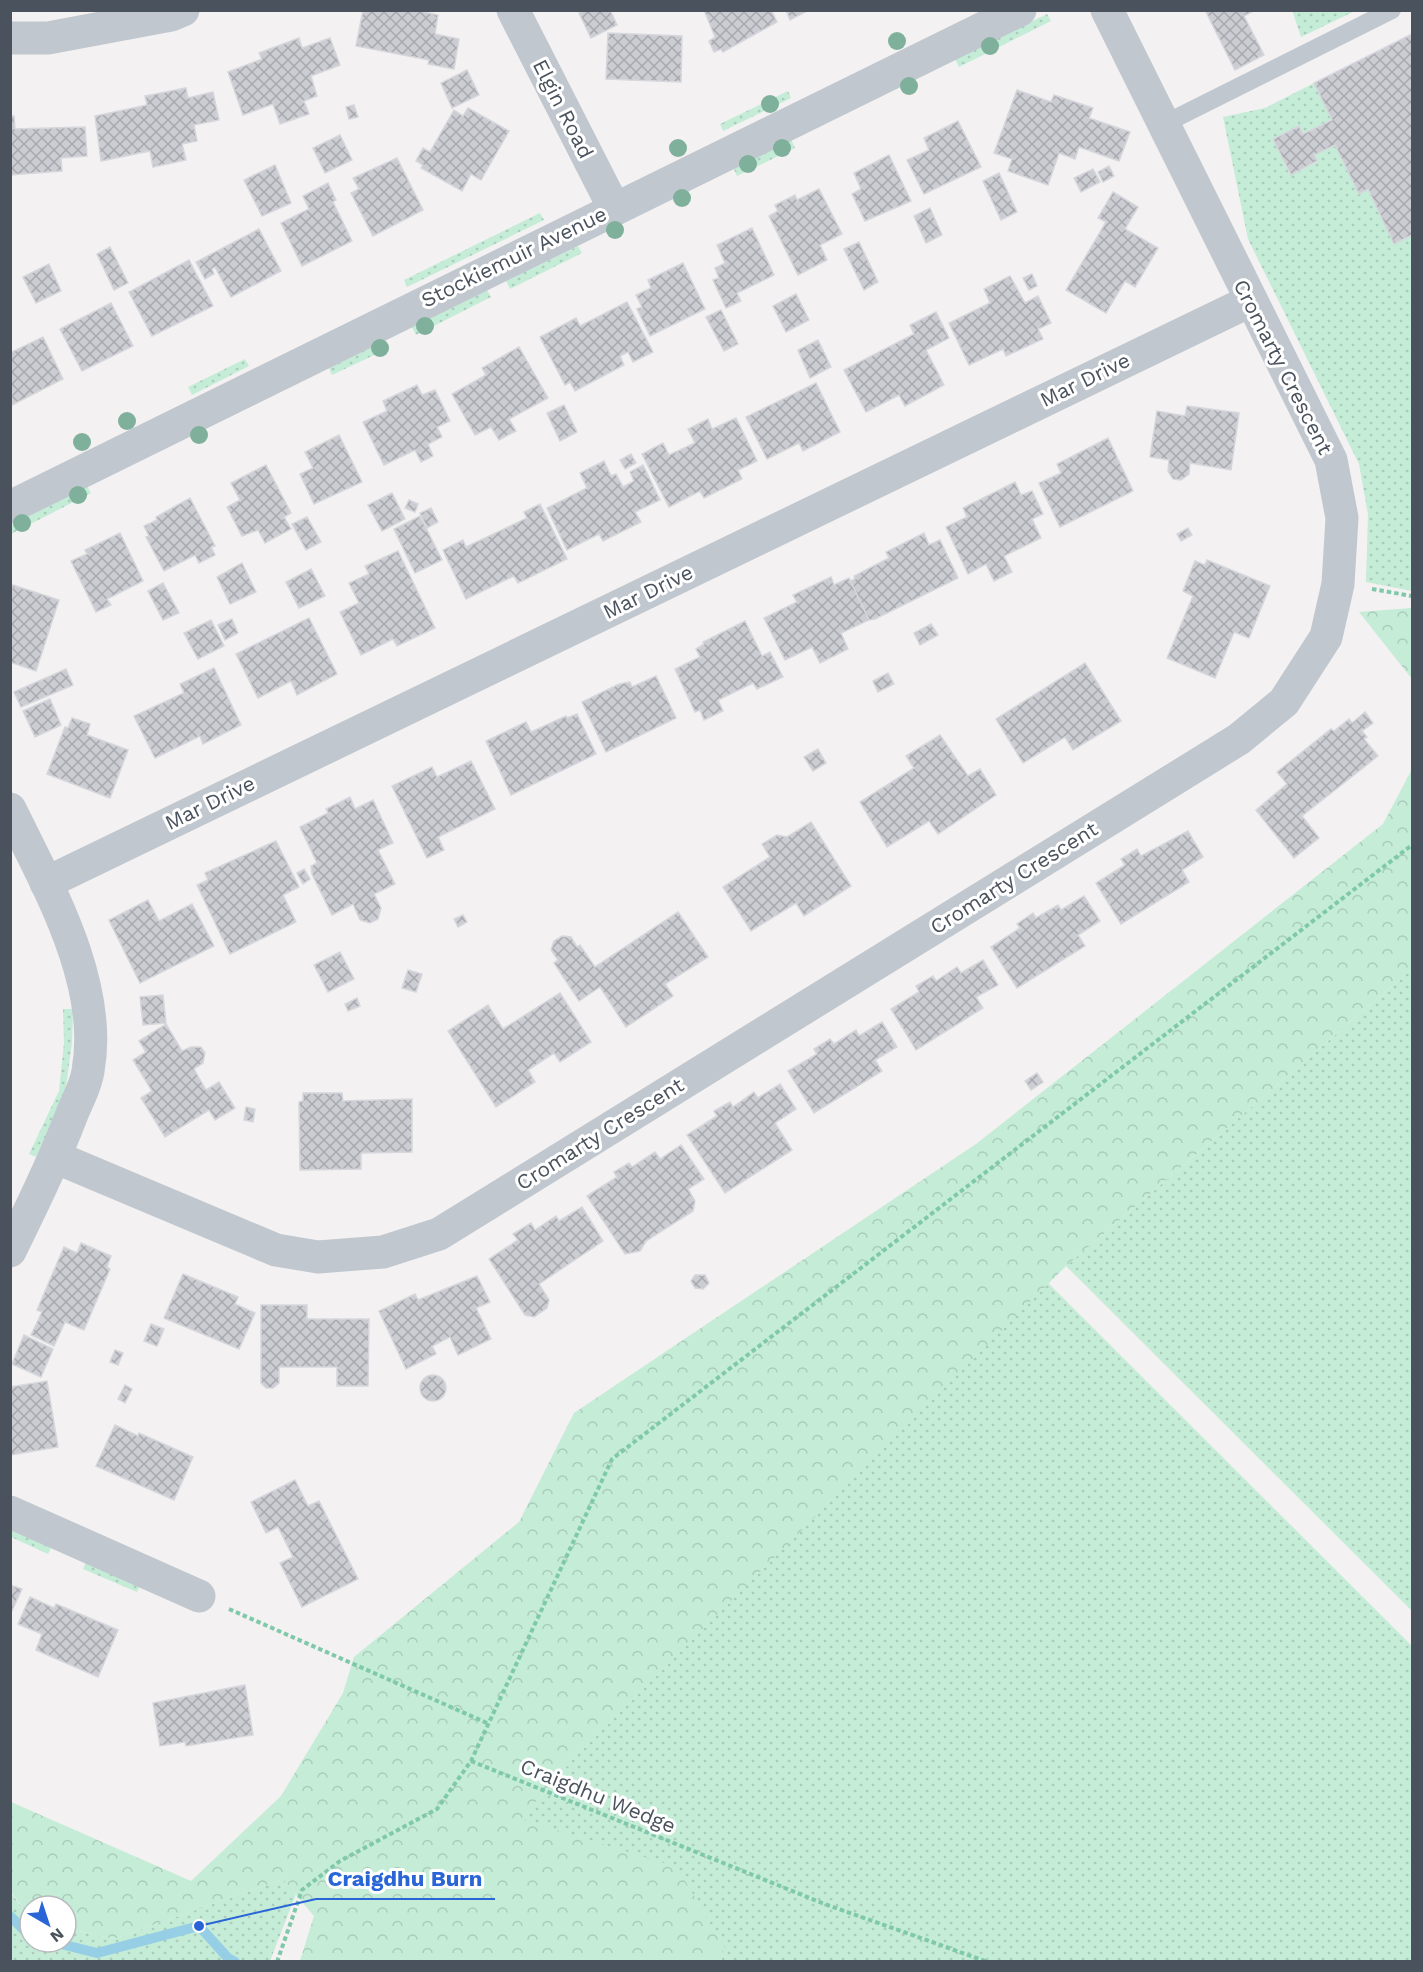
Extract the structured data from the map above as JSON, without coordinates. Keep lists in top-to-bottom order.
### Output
{
  "streets": {
    "street": [
      "Elgin Road",
      "Stockiemuir Avenue",
      "Cromarty Crescent",
      "Mar Drive"
    ],
    "path": ["Craigdhu Wedge"]
  },
  "crossings": [
    ["Elgin Road", "Stockiemuir Avenue"],
    ["Cromarty Crescent", "Mar Drive"]
  ],
  "places": ["Craigdhu Burn"],
  "north": "bottom right"
}
